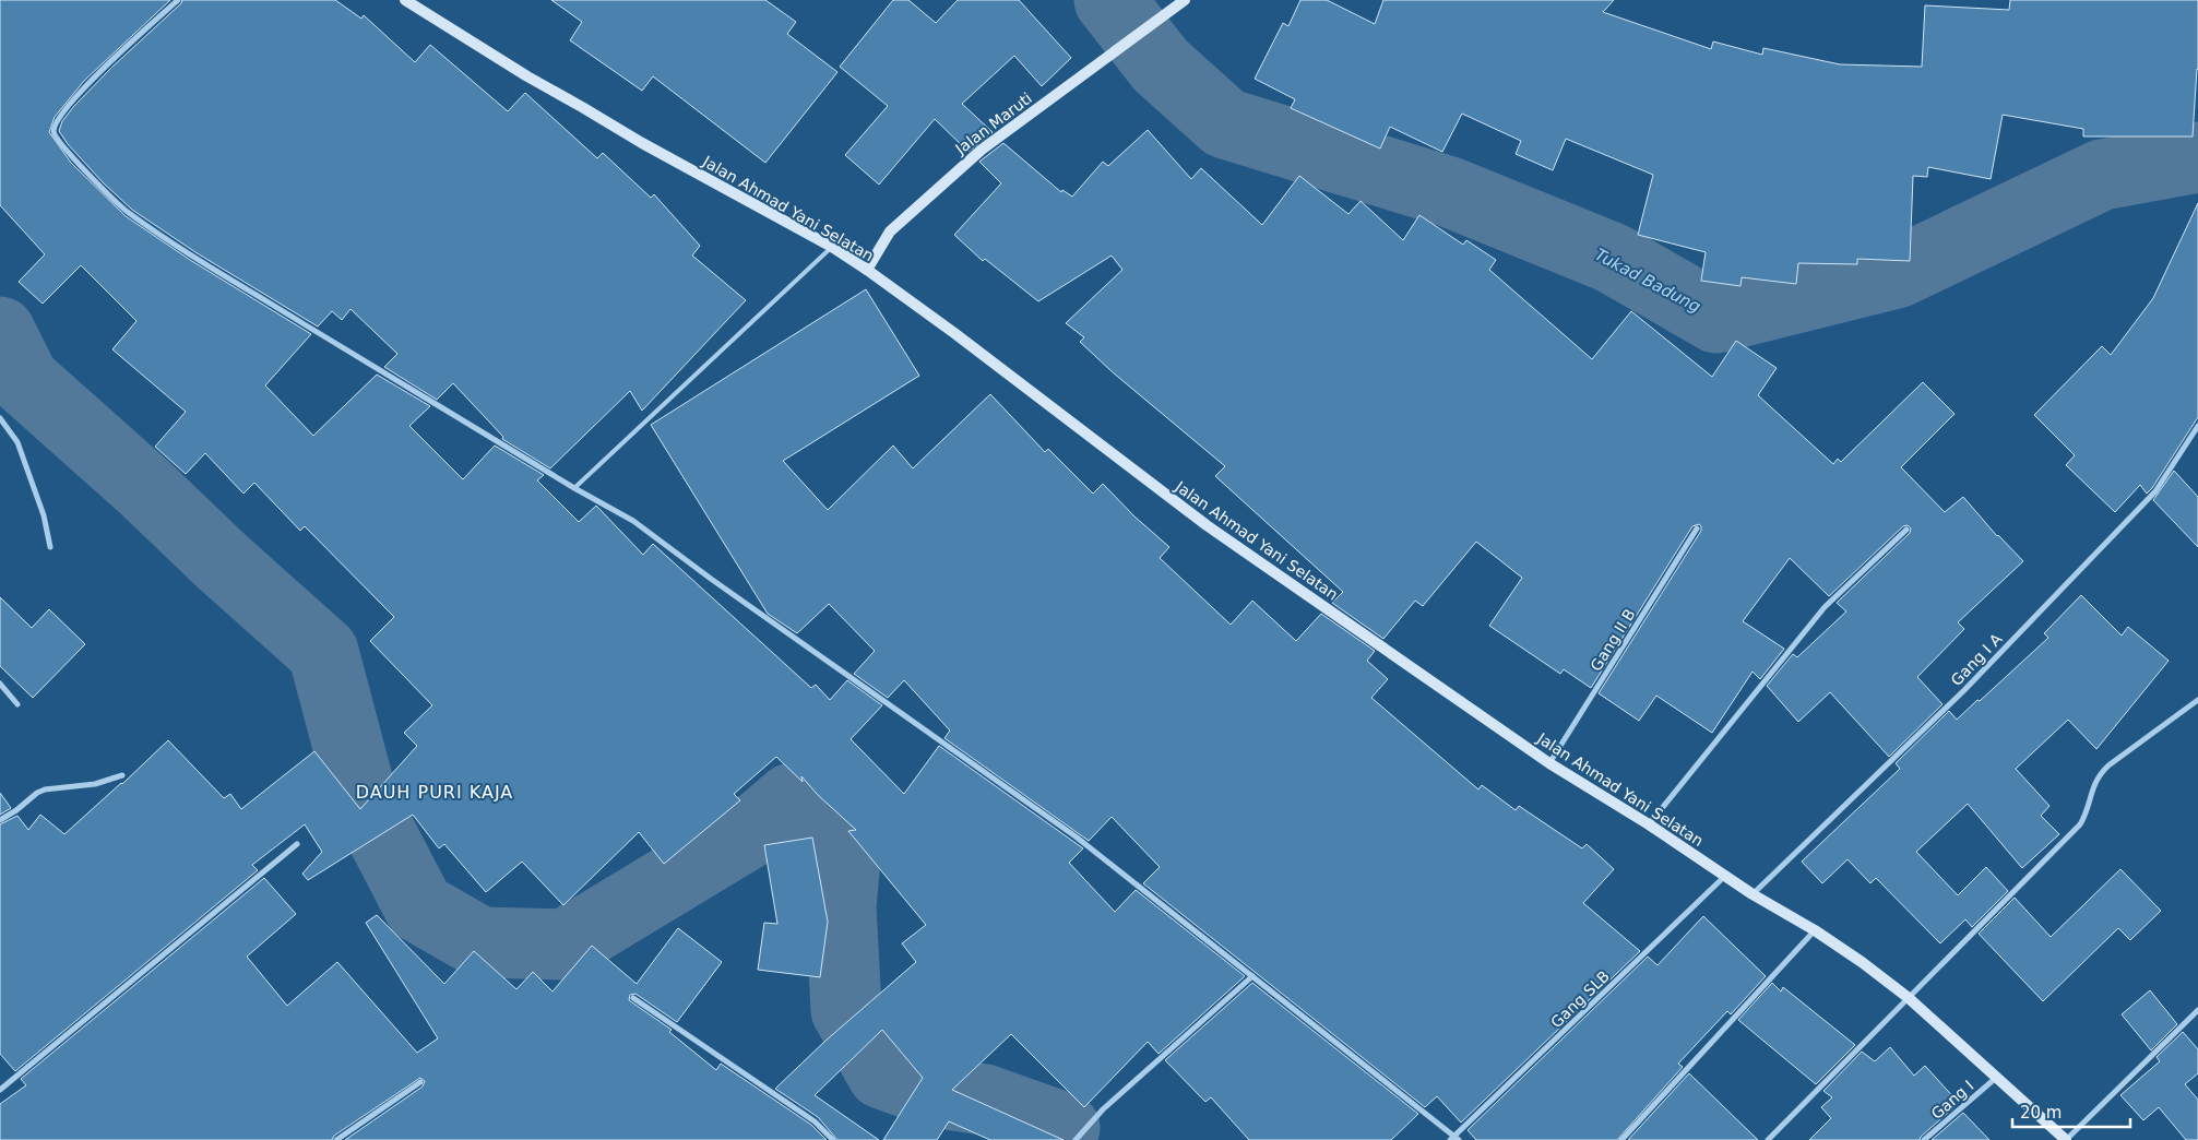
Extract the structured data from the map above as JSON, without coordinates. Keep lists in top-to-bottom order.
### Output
{
  "streets": {
    "main road": ["Jalan Maruti", "Jalan Ahmad Yani Selatan"],
    "street": [
      "Gang II B",
      "Gang I A",
      "Gang SLB",
      "Gang I"
    ]
  },
  "crossings": [
    ["Jalan Maruti", "Jalan Ahmad Yani Selatan"],
    ["Jalan Ahmad Yani Selatan", "Gang II B"],
    ["Jalan Ahmad Yani Selatan", "Gang I A"],
    ["Jalan Ahmad Yani Selatan", "Gang SLB"],
    ["Jalan Ahmad Yani Selatan", "Gang I"]
  ],
  "districts": ["DAUH PURI KAJA"],
  "water": ["Tukad Badung"],
  "scale_bar": "20 m"
}
